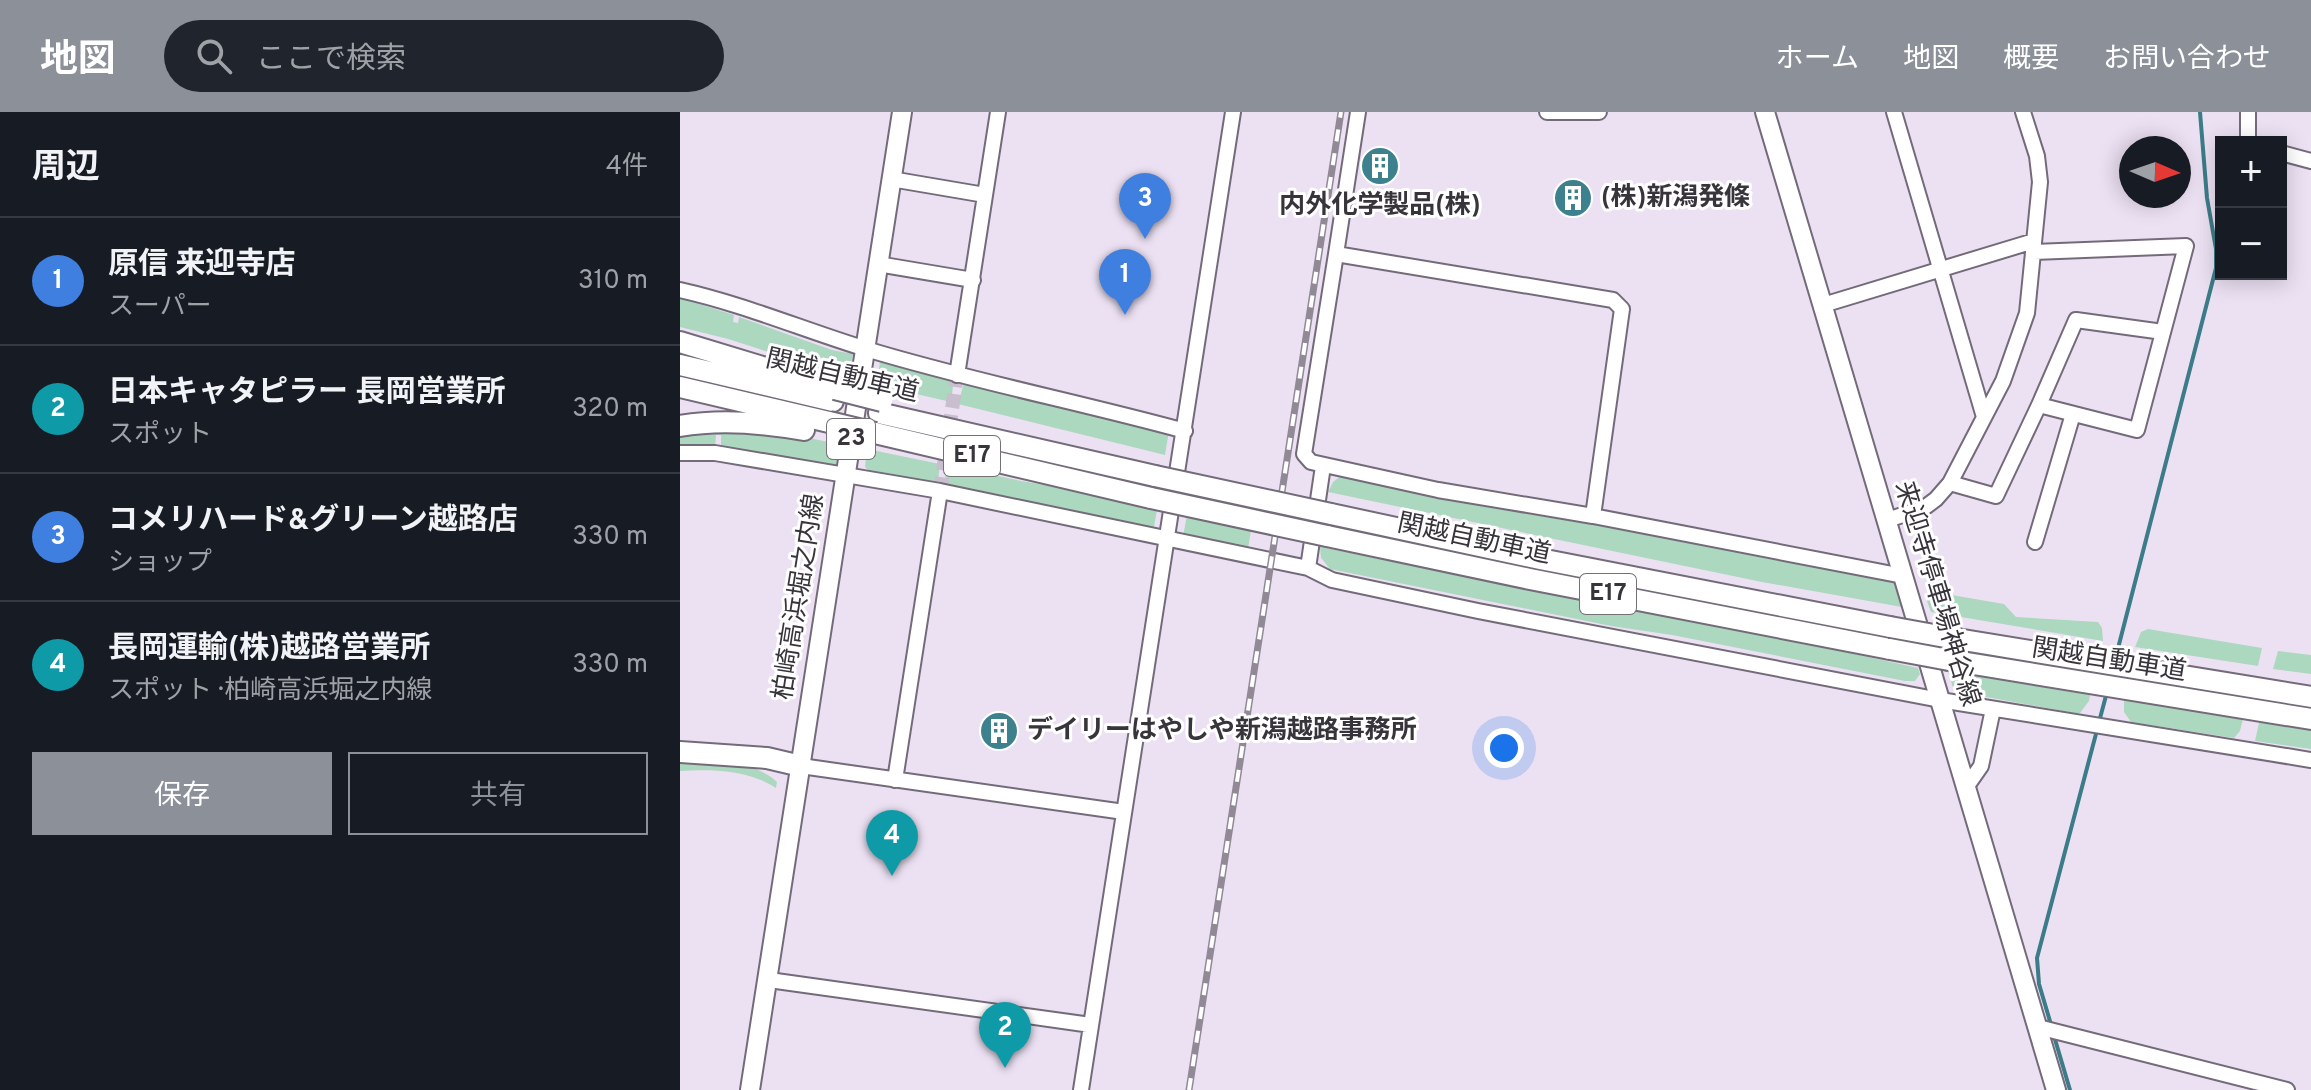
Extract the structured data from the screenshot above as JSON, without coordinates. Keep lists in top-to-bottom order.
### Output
{
  "streets": {
    "highway": ["関越自動車道", "E17"],
    "main road": ["23", "来迎寺停車場神谷線", "柏崎高浜堀之内線"]
  },
  "places": {
    "building": ["内外化学製品(株)", "(株)新潟発條", "デイリーはやしや新潟越路事務所"]
  },
  "north": "right",
  "page": {
    "header": "地図",
    "search": "ここで検索",
    "nav": [
      "ホーム",
      "地図",
      "概要",
      "お問い合わせ"
    ],
    "heading": ["周辺", "4件"],
    "map_buttons": ["+", "−"],
    "pins": [
      "3",
      "1",
      "4",
      "2"
    ],
    "list": [
      {
        "mark": "1",
        "name": "原信 来迎寺店",
        "note": "スーパー",
        "value": "310 m"
      },
      {
        "mark": "2",
        "name": "日本キャタピラー 長岡営業所",
        "note": "スポット",
        "value": "320 m"
      },
      {
        "mark": "3",
        "name": "コメリハード&グリーン越路店",
        "note": "ショップ",
        "value": "330 m"
      },
      {
        "mark": "4",
        "name": "長岡運輸(株)越路営業所",
        "note": "スポット · 柏崎高浜堀之内線",
        "value": "330 m"
      }
    ],
    "buttons": ["保存", "共有"]
  }
}
